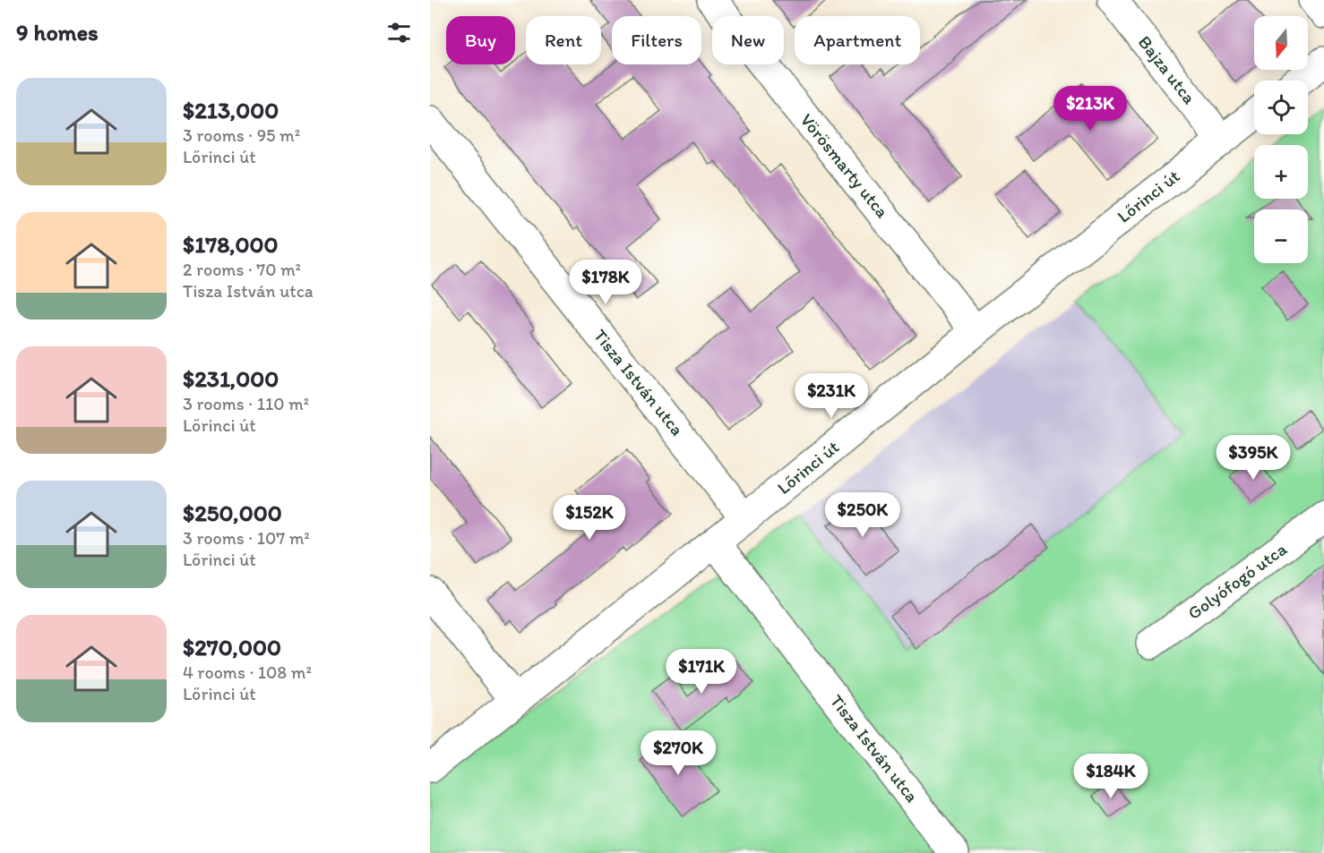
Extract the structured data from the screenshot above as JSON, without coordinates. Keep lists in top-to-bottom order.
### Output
{
  "streets": {
    "street": [
      "Bajza utca",
      "Vörösmarty utca",
      "Lőrinci út",
      "Tisza István utca",
      "Golyófogó utca"
    ]
  },
  "crossings": [
    ["Bajza utca", "Lőrinci út"],
    ["Vörösmarty utca", "Lőrinci út"],
    ["Lőrinci út", "Tisza István utca"]
  ],
  "north": "bottom",
  "page": {
    "heading": "9 homes",
    "map_buttons": ["+", "−"],
    "chip": [
      "Buy",
      "Rent",
      "Filters",
      "New",
      "Apartment"
    ],
    "list": [
      {
        "name": "$213,000",
        "note": "3 rooms · 95 m² · Lőrinci út"
      },
      {
        "name": "$178,000",
        "note": "2 rooms · 70 m² · Tisza István utca"
      },
      {
        "name": "$231,000",
        "note": "3 rooms · 110 m² · Lőrinci út"
      },
      {
        "name": "$250,000",
        "note": "3 rooms · 107 m² · Lőrinci út"
      },
      {
        "name": "$270,000",
        "note": "4 rooms · 108 m² · Lőrinci út"
      }
    ],
    "price": [
      "$213K",
      "$178K",
      "$231K",
      "$395K",
      "$250K",
      "$152K",
      "$171K",
      "$270K",
      "$184K"
    ]
  }
}
